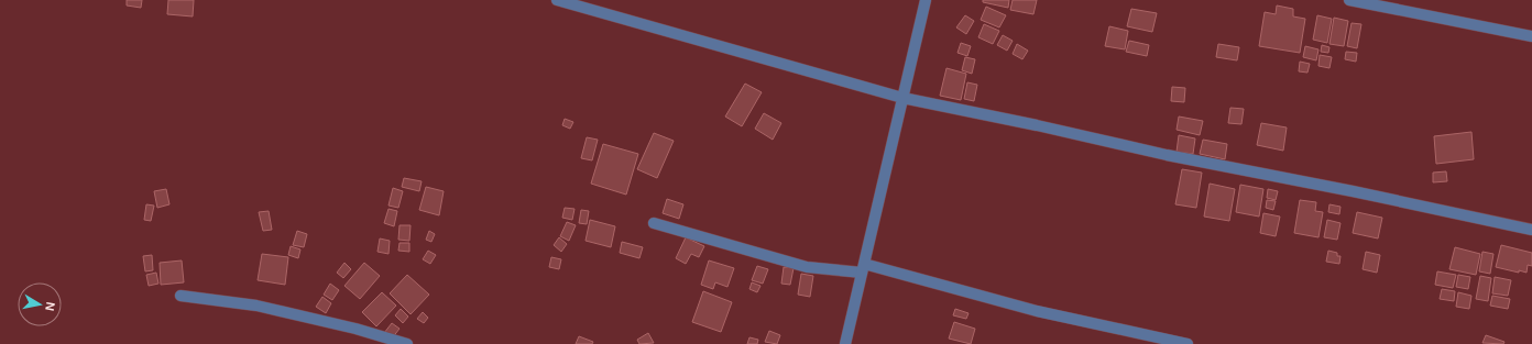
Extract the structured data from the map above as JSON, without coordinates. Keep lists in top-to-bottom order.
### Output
{
  "north": "right"
}
